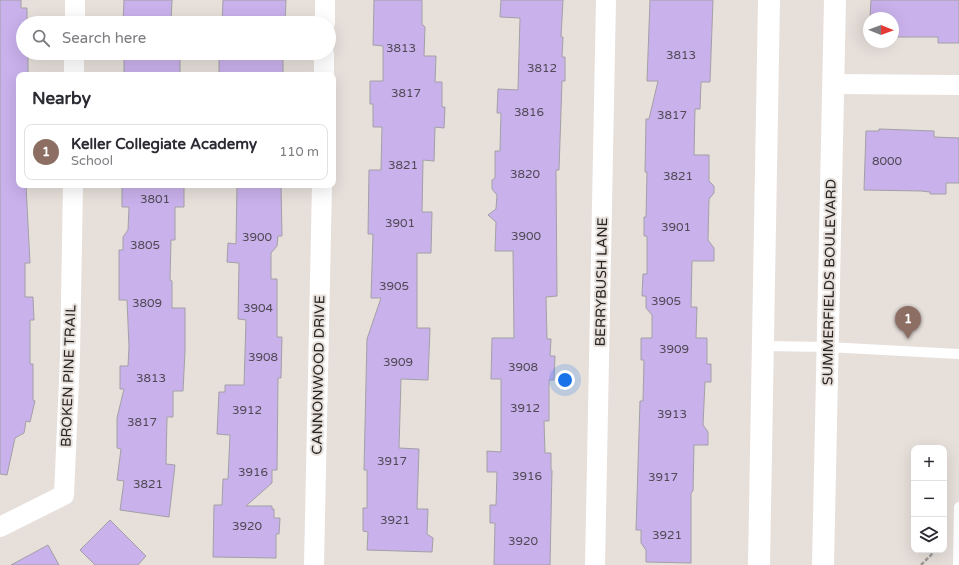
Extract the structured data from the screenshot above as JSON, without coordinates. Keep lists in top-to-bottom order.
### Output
{
  "streets": {
    "street": [
      "BERRYBUSH LANE",
      "SUMMERFIELDS BOULEVARD",
      "CANNONWOOD DRIVE",
      "BROKEN PINE TRAIL"
    ]
  },
  "house_numbers": [
    "3813",
    "3813",
    "3812",
    "3817",
    "3816",
    "3817",
    "8000",
    "3821",
    "3820",
    "3821",
    "3801",
    "3901",
    "3901",
    "3900",
    "3900",
    "3805",
    "3905",
    "3905",
    "3809",
    "3904",
    "3909",
    "3908",
    "3909",
    "3908",
    "3813",
    "3912",
    "3912",
    "3913",
    "3817",
    "3917",
    "3916",
    "3916",
    "3917",
    "3821",
    "3921",
    "3920",
    "3921",
    "3920"
  ],
  "north": "right",
  "page": {
    "search": "Search here",
    "heading": "Nearby",
    "list": [
      {
        "mark": "1",
        "name": "Keller Collegiate Academy",
        "note": "School",
        "value": "110 m"
      }
    ],
    "pins": "1",
    "map_buttons": ["+", "−"]
  }
}
